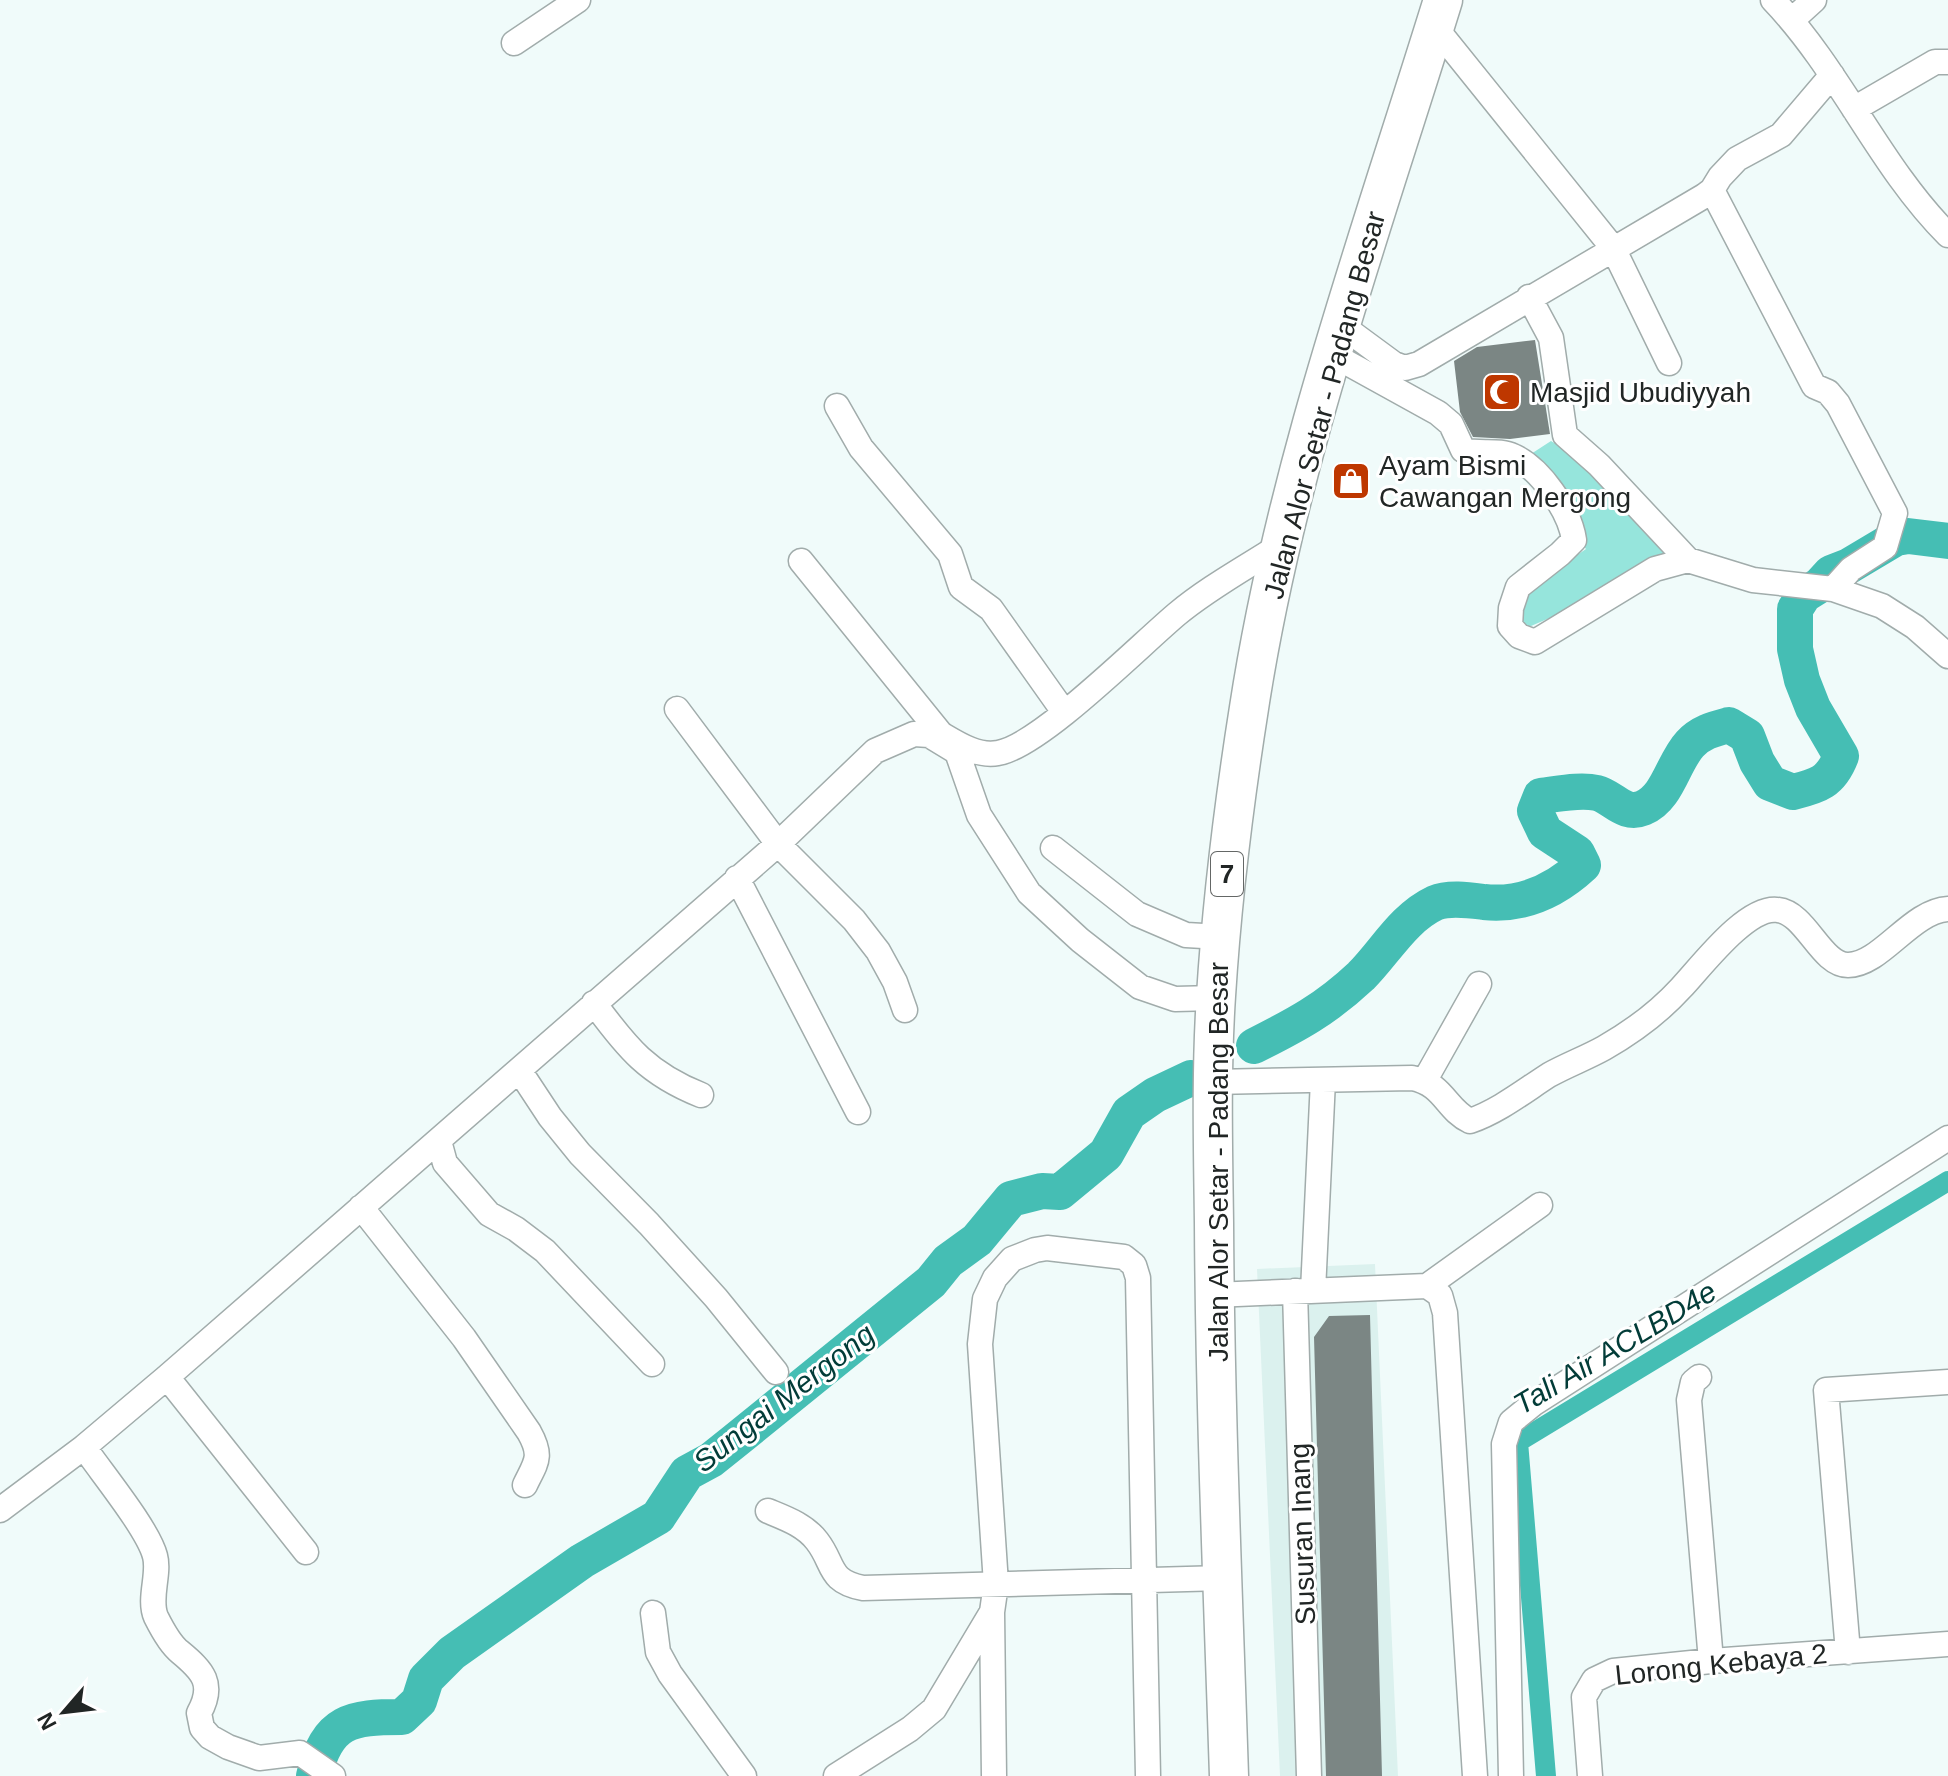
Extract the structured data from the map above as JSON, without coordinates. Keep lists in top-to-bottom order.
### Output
{
  "streets": {
    "main road": ["Jalan Alor Setar - Padang Besar", "7"],
    "street": ["Susuran Inang", "Lorong Kebaya 2"]
  },
  "water": ["Tali Air ACLBD4e", "Sungai Mergong"],
  "places": {
    "mosque": ["Masjid Ubudiyyah"],
    "shop": ["Ayam Bismi Cawangan Mergong"]
  },
  "north": "bottom left"
}
